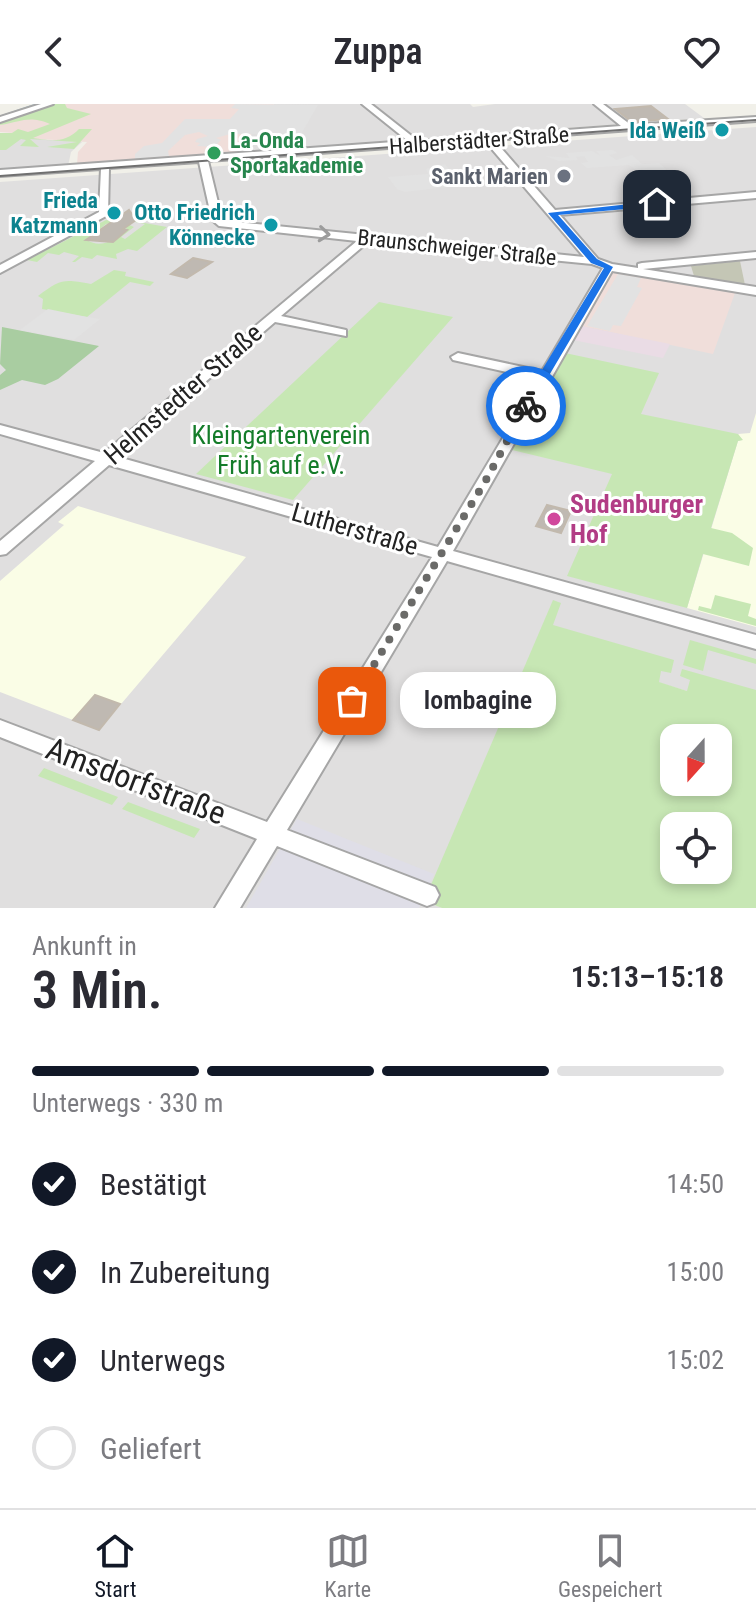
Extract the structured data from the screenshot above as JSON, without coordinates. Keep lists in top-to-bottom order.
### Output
{
  "streets": {
    "street": [
      "Halberstädter Straße",
      "Braunschweiger Straße",
      "Helmstedter Straße",
      "Lutherstraße",
      "Amsdorfstraße"
    ]
  },
  "crossings": [
    ["Halberstädter Straße", "Braunschweiger Straße"],
    ["Braunschweiger Straße", "Helmstedter Straße"],
    ["Helmstedter Straße", "Lutherstraße"]
  ],
  "parks": ["Kleingartenverein Früh auf e.V."],
  "places": [
    "Ida Weiß",
    "La-Onda Sportakademie",
    "Sankt Marien",
    "Frieda Katzmann",
    "Otto Friedrich Könnecke",
    "Sudenburger Hof",
    "lombagine"
  ],
  "north": "bottom",
  "page": {
    "header": "Zuppa",
    "bubble": "lombagine",
    "heading": ["3 Min.", "Ankunft in", "15:13–15:18"],
    "bar": "Unterwegs · 330 m",
    "list": [
      ["Bestätigt", "14:50"],
      ["In Zubereitung", "15:00"],
      ["Unterwegs", "15:02"],
      "Geliefert"
    ],
    "tabs": ["Start", "Karte", "Gespeichert"]
  }
}
